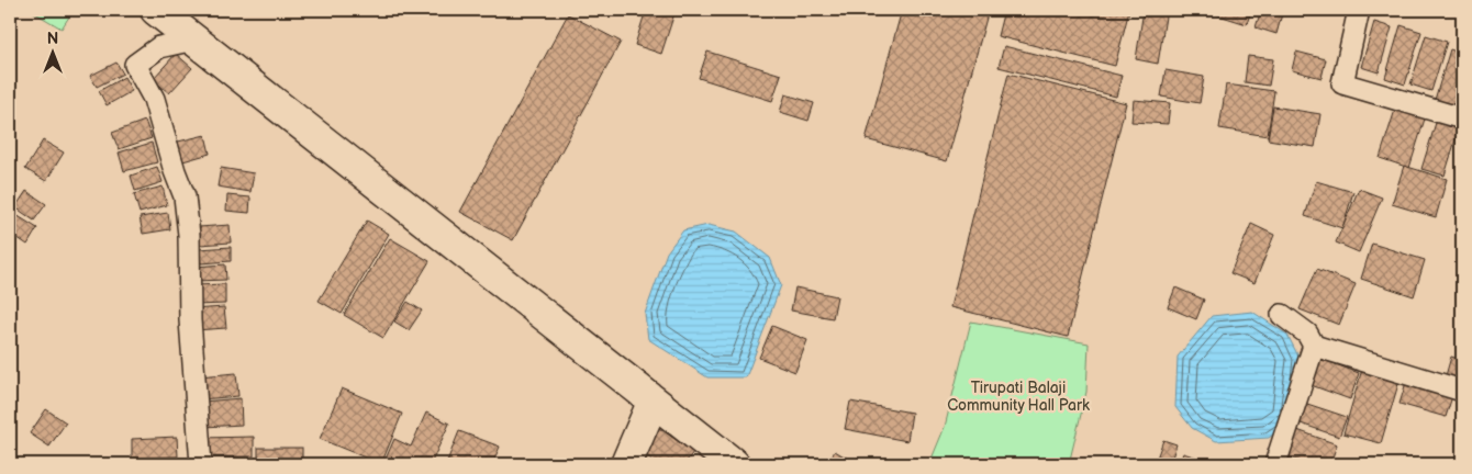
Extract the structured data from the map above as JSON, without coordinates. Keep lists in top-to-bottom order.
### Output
{
  "parks": ["Tirupati Balaji Community Hall Park"],
  "north": "top"
}
